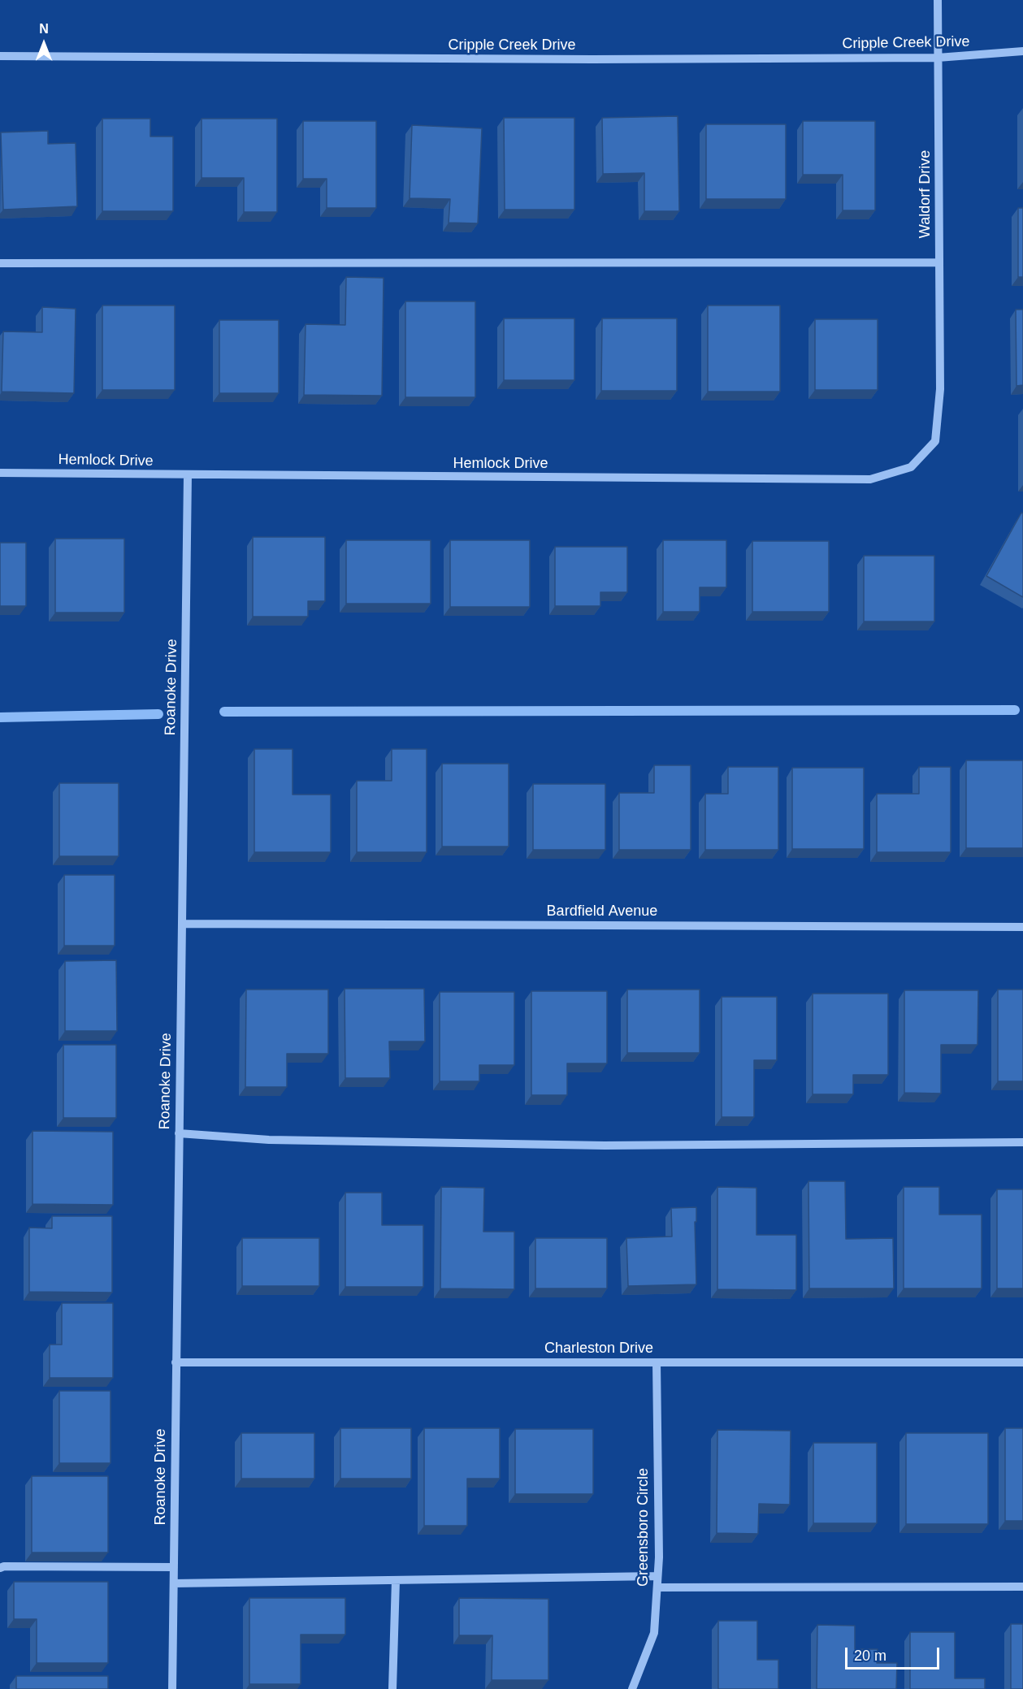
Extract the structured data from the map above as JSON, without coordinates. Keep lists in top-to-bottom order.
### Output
{
  "streets": {
    "street": [
      "Cripple Creek Drive",
      "Waldorf Drive",
      "Hemlock Drive",
      "Roanoke Drive",
      "Bardfield Avenue",
      "Charleston Drive",
      "Greensboro Circle"
    ]
  },
  "crossings": [
    ["Cripple Creek Drive", "Waldorf Drive"],
    ["Waldorf Drive", "Hemlock Drive"],
    ["Hemlock Drive", "Roanoke Drive"],
    ["Roanoke Drive", "Bardfield Avenue"],
    ["Roanoke Drive", "Charleston Drive"],
    ["Charleston Drive", "Greensboro Circle"]
  ],
  "scale_bar": "20 m",
  "north": "top"
}
